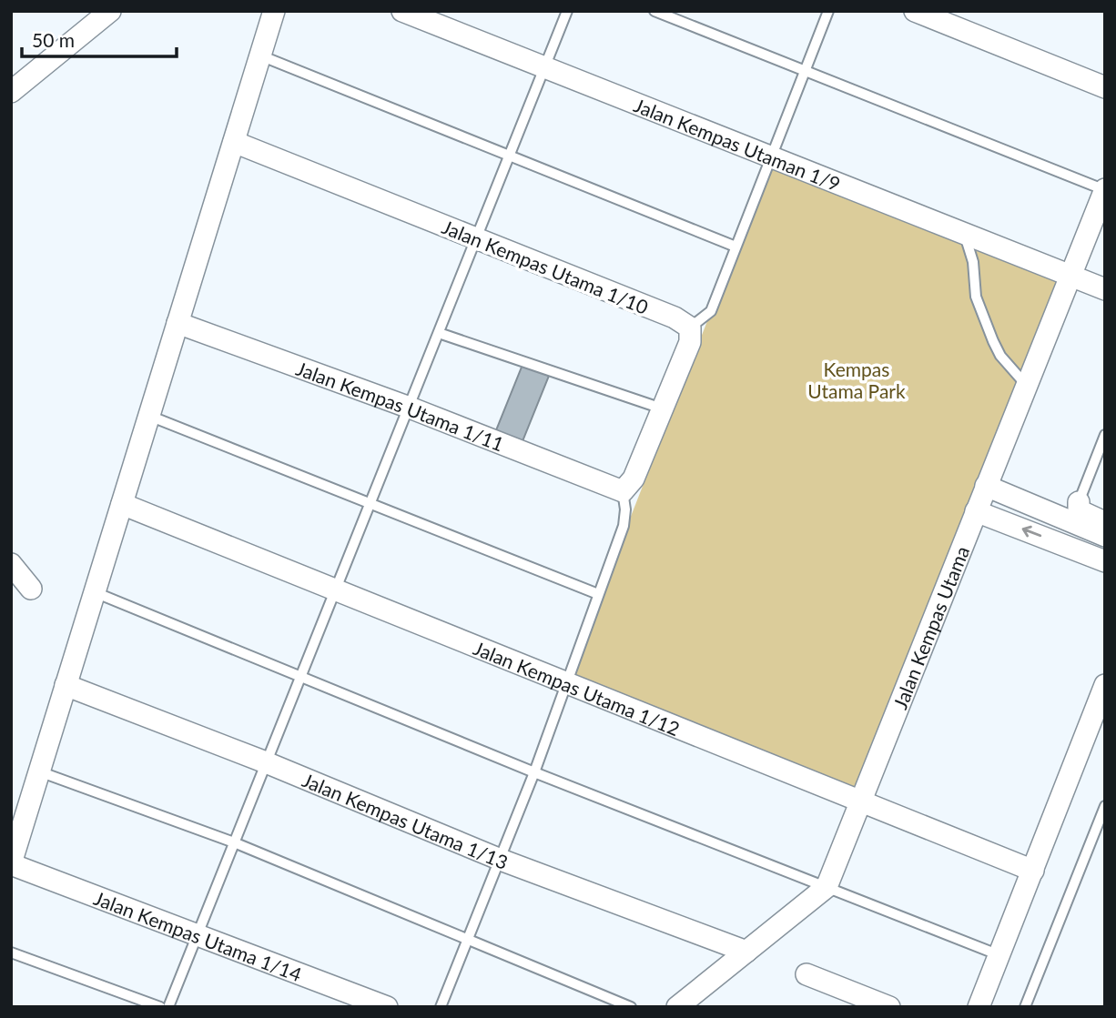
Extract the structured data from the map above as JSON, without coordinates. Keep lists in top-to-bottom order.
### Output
{
  "streets": {
    "street": [
      "Jalan Kempas Utaman 1/9",
      "Jalan Kempas Utama 1/10",
      "Jalan Kempas Utama 1/11",
      "Jalan Kempas Utama",
      "Jalan Kempas Utama 1/12",
      "Jalan Kempas Utama 1/13",
      "Jalan Kempas Utama 1/14"
    ]
  },
  "crossings": [
    ["Jalan Kempas Utaman 1/9", "Jalan Kempas Utama"],
    ["Jalan Kempas Utama", "Jalan Kempas Utama 1/12"],
    ["Jalan Kempas Utama", "Jalan Kempas Utama 1/13"]
  ],
  "parks": ["Kempas Utama Park"],
  "scale_bar": "50 m"
}
